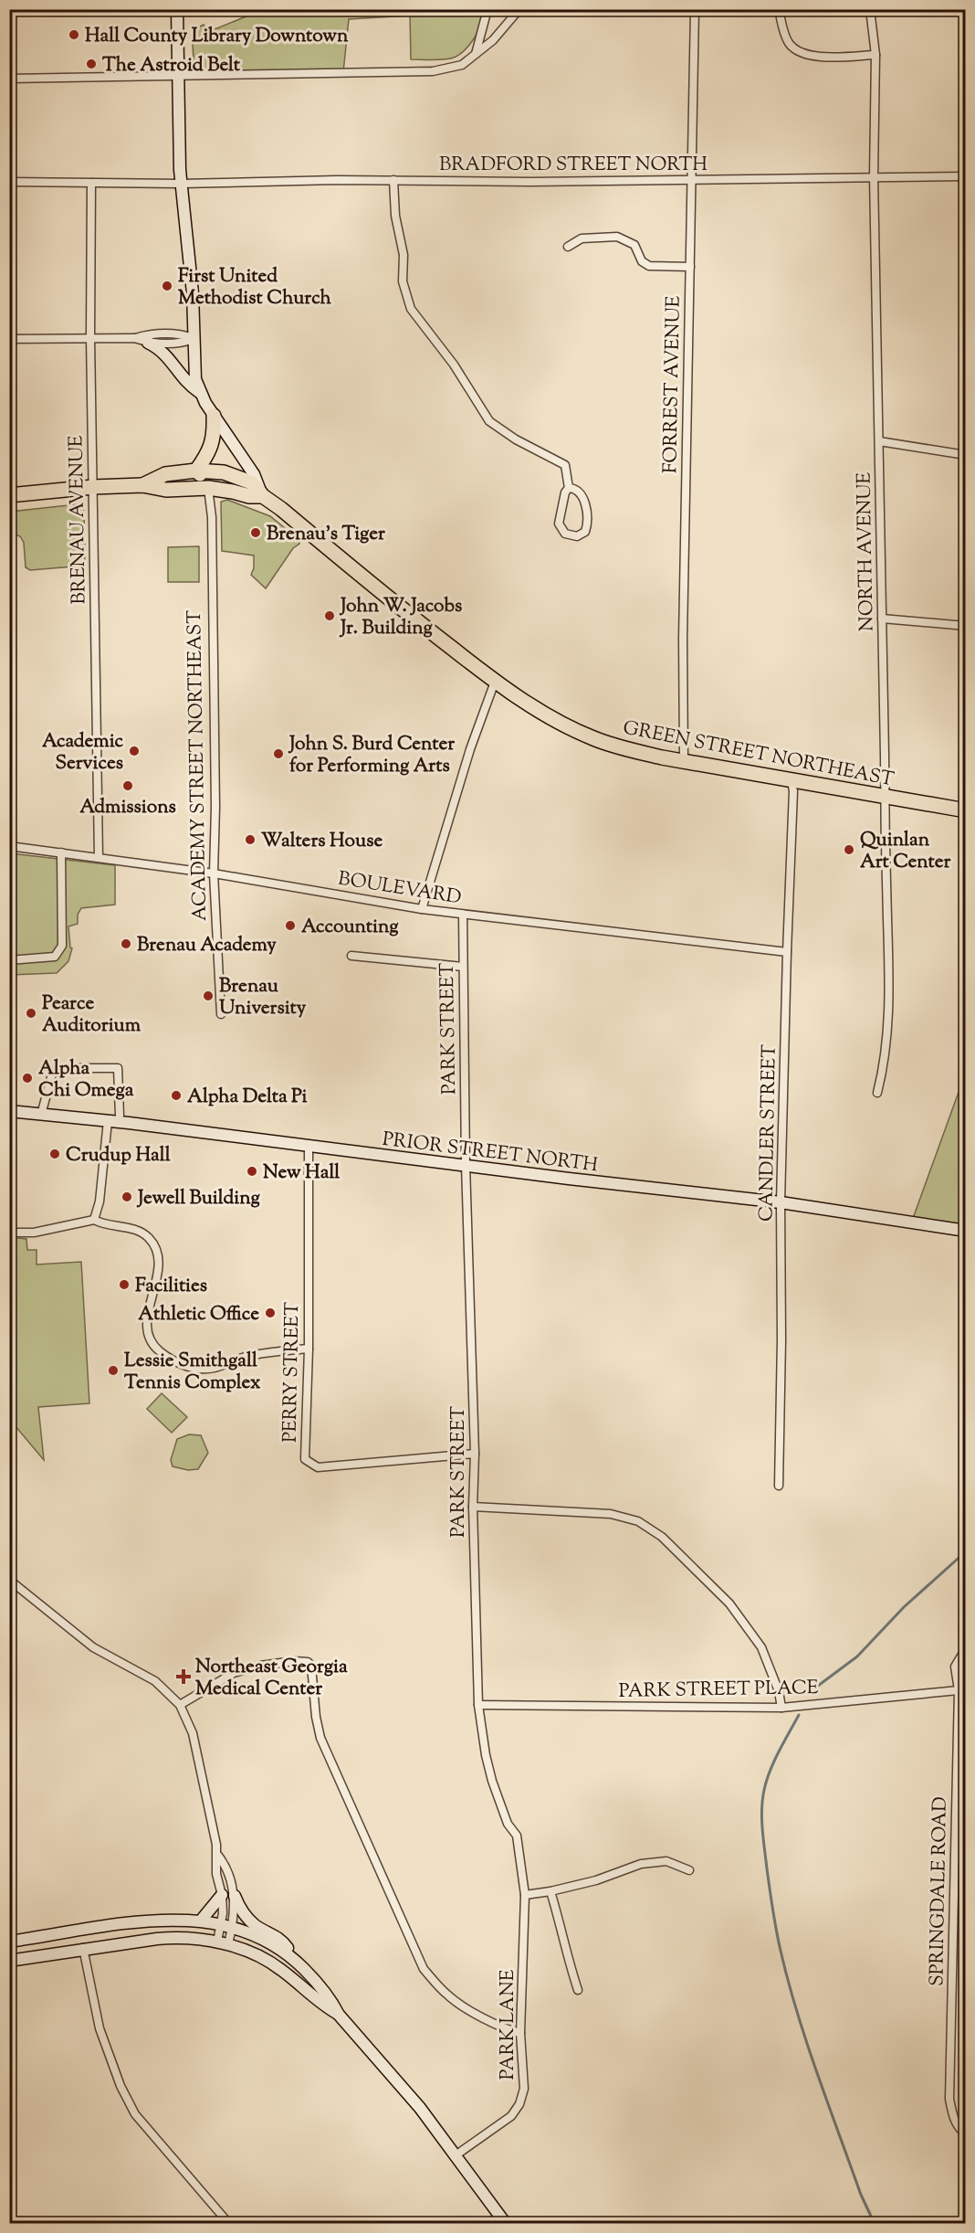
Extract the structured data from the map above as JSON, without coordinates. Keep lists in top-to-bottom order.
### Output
{
  "streets": {
    "highway": ["GREEN STREET NORTHEAST"],
    "street": [
      "BRADFORD STREET NORTH",
      "FORREST AVENUE",
      "BRENAU AVENUE",
      "NORTH AVENUE",
      "ACADEMY STREET NORTHEAST",
      "BOULEVARD",
      "PARK STREET",
      "CANDLER STREET",
      "PRIOR STREET NORTH",
      "PERRY STREET",
      "PARK STREET PLACE",
      "SPRINGDALE ROAD",
      "PARK LANE"
    ]
  },
  "crossings": [
    ["BRADFORD STREET NORTH", "FORREST AVENUE"],
    ["BRADFORD STREET NORTH", "BRENAU AVENUE"],
    ["BRADFORD STREET NORTH", "NORTH AVENUE"],
    ["FORREST AVENUE", "GREEN STREET NORTHEAST"],
    ["BRENAU AVENUE", "BOULEVARD"],
    ["NORTH AVENUE", "GREEN STREET NORTHEAST"],
    ["GREEN STREET NORTHEAST", "CANDLER STREET"],
    ["ACADEMY STREET NORTHEAST", "BOULEVARD"],
    ["BOULEVARD", "PARK STREET"],
    ["BOULEVARD", "CANDLER STREET"],
    ["PARK STREET", "PRIOR STREET NORTH"],
    ["PARK STREET", "PERRY STREET"],
    ["PARK STREET", "PARK STREET PLACE"],
    ["PARK STREET", "PARK LANE"],
    ["CANDLER STREET", "PRIOR STREET NORTH"],
    ["PRIOR STREET NORTH", "PERRY STREET"],
    ["PARK STREET PLACE", "SPRINGDALE ROAD"]
  ],
  "places": {
    "other": [
      "Hall County Library Downtown",
      "The Astroid Belt",
      "First United Methodist Church",
      "Brenau's Tiger",
      "John W. Jacobs Jr. Building",
      "Academic Services",
      "John S. Burd Center for Performing Arts",
      "Admissions",
      "Walters House",
      "Quinlan Art Center",
      "Accounting",
      "Brenau Academy",
      "Brenau University",
      "Pearce Auditorium",
      "Alpha Chi Omega",
      "Alpha Delta Pi",
      "Crudup Hall",
      "New Hall",
      "Jewell Building",
      "Facilities",
      "Athletic Office",
      "Lessie Smithgall Tennis Complex"
    ],
    "health": ["Northeast Georgia Medical Center"]
  }
}
